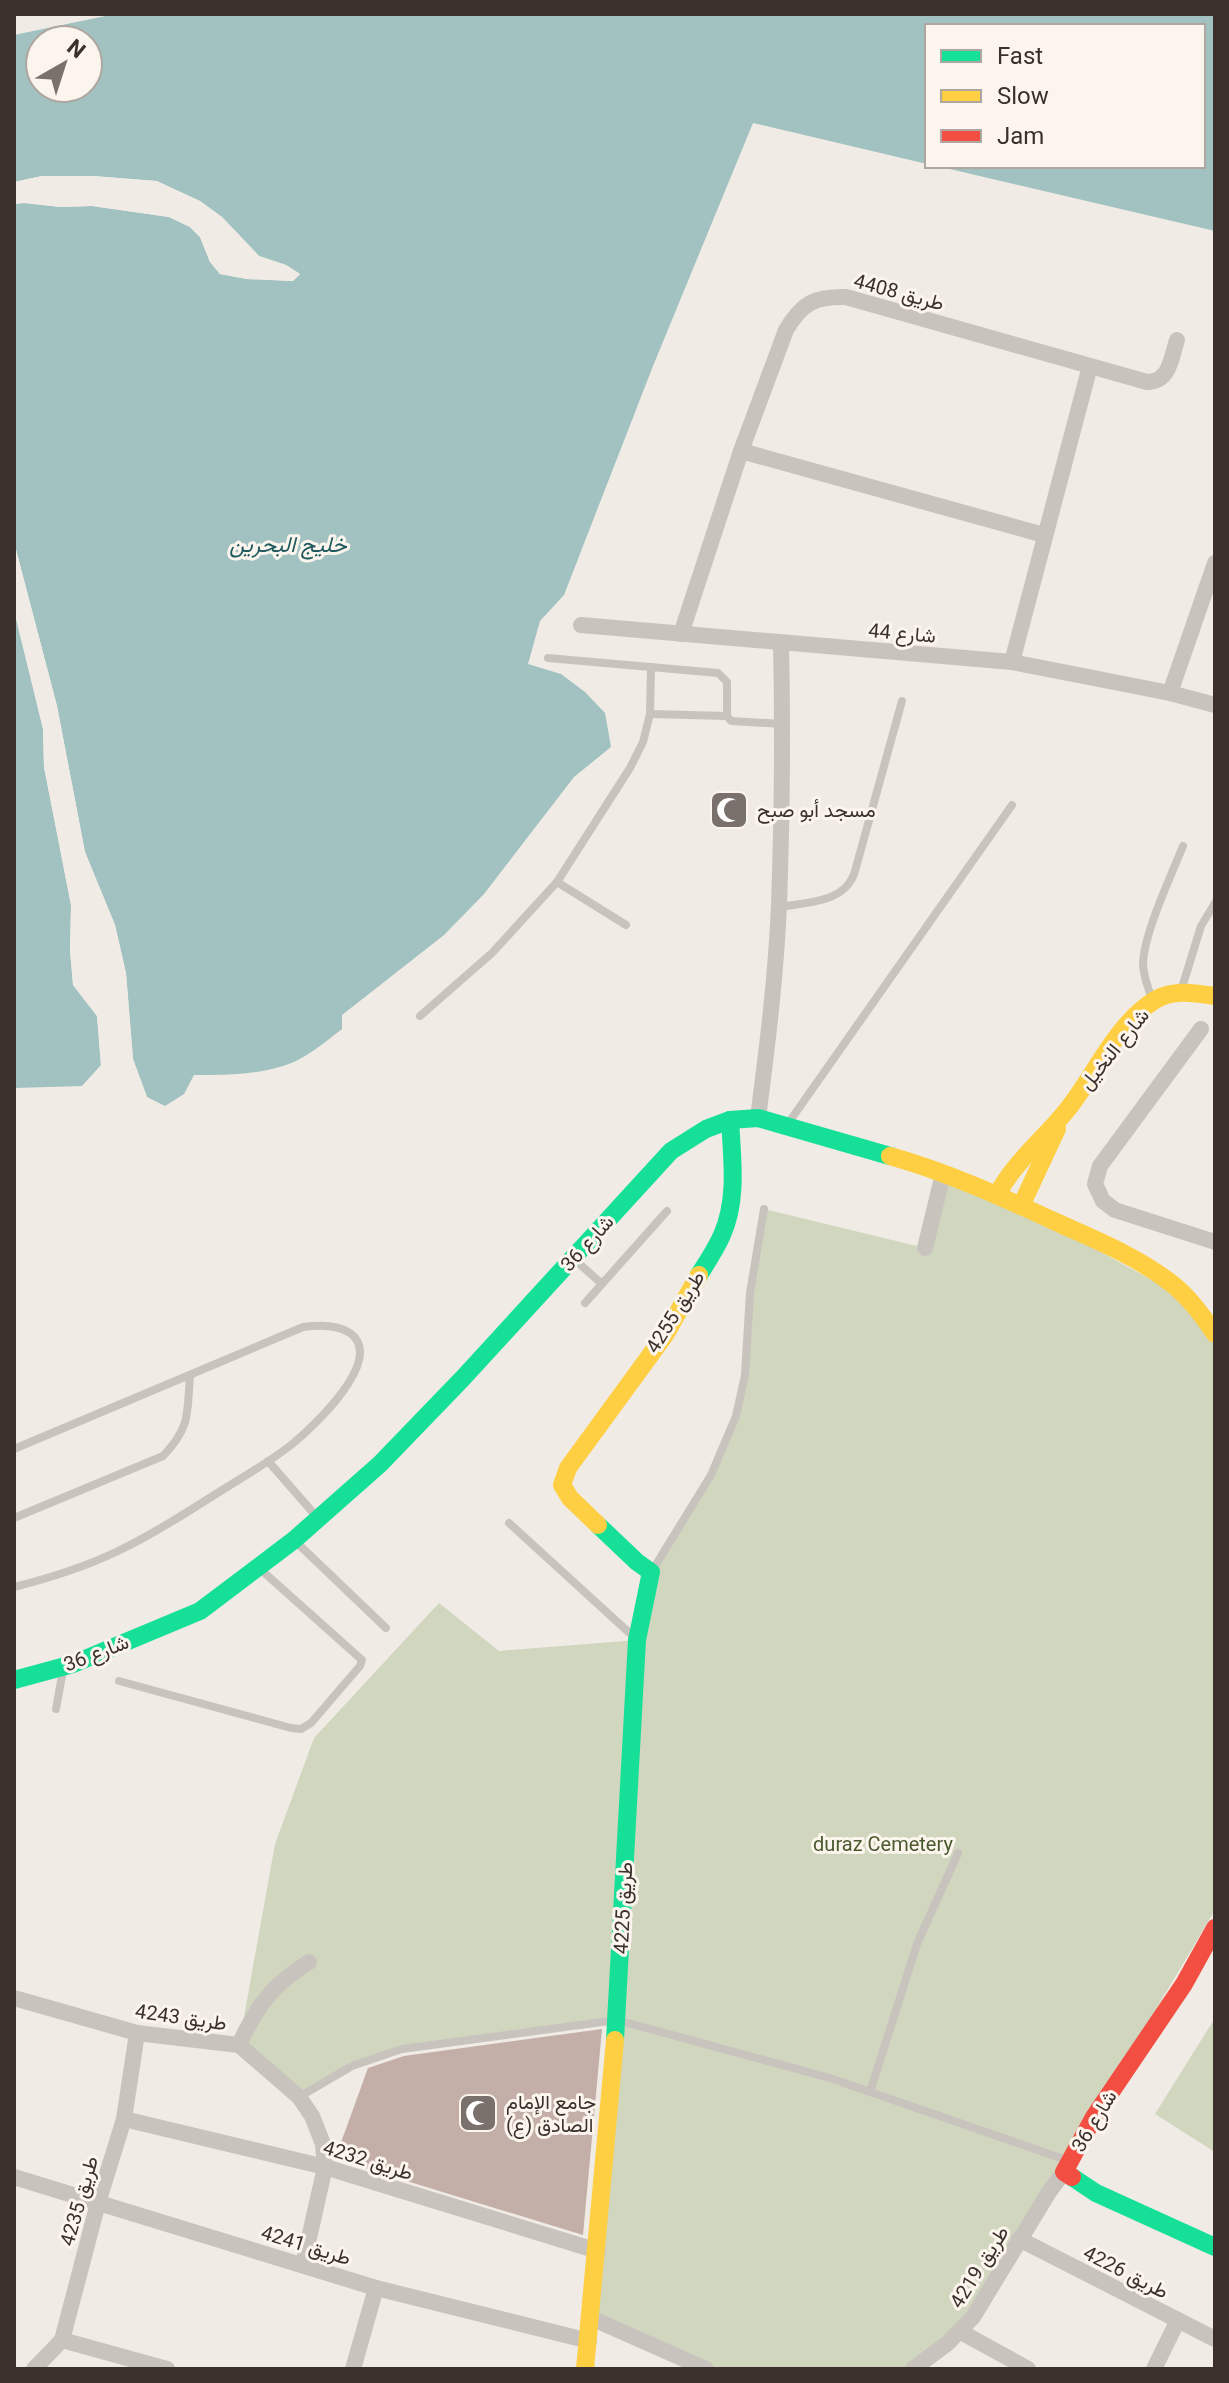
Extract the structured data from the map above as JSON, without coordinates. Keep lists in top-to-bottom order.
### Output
{
  "streets": {
    "street": [
      "طريق 4408",
      "شارع 44",
      "شارع النخيل",
      "شارع 36",
      "طريق 4255",
      "طريق 4225",
      "طريق 4243",
      "طريق 4232",
      "طريق 4235",
      "طريق 4241",
      "طريق 4219",
      "طريق 4226"
    ]
  },
  "crossings": [
    ["طريق 4408", "شارع 44"],
    ["شارع النخيل", "شارع 36"],
    ["شارع 36", "طريق 4255"],
    ["شارع 36", "طريق 4219"],
    ["طريق 4255", "طريق 4225"],
    ["طريق 4225", "طريق 4232"],
    ["طريق 4225", "طريق 4241"],
    ["طريق 4243", "طريق 4232"],
    ["طريق 4243", "طريق 4235"],
    ["طريق 4232", "طريق 4235"],
    ["طريق 4235", "طريق 4241"],
    ["طريق 4219", "طريق 4226"]
  ],
  "water": ["خليج البحرين"],
  "parks": ["duraz Cemetery"],
  "places": {
    "mosque": ["مسجد أبو صبح", "جامع الإمام الصادق (ع)"]
  },
  "legend": ["Fast", "Slow", "Jam"],
  "north": "top right"
}
